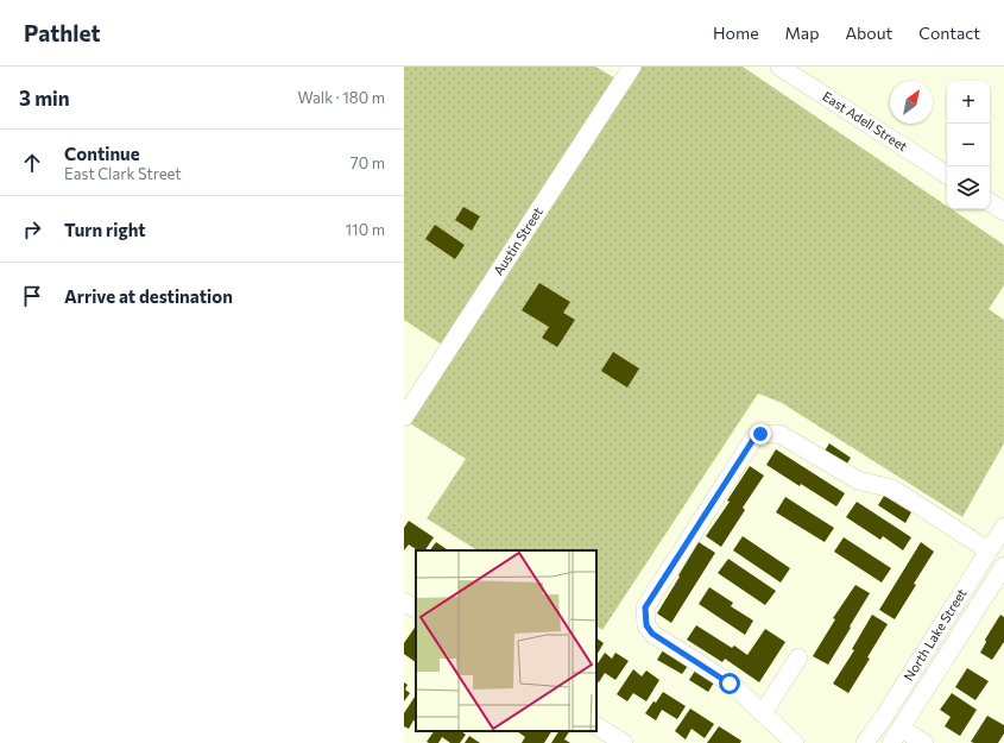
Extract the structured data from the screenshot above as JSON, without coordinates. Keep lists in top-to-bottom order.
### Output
{
  "streets": {
    "street": ["East Adell Street", "Austin Street", "North Lake Street"]
  },
  "north": "top right",
  "page": {
    "header": "Pathlet",
    "nav": [
      "Home",
      "Map",
      "About",
      "Contact"
    ],
    "heading": ["3 min", "Walk · 180 m"],
    "map_buttons": ["+", "−"],
    "list": [
      ["Continue", "East Clark Street", "70 m"],
      ["Turn right", "110 m"],
      "Arrive at destination"
    ]
  }
}
